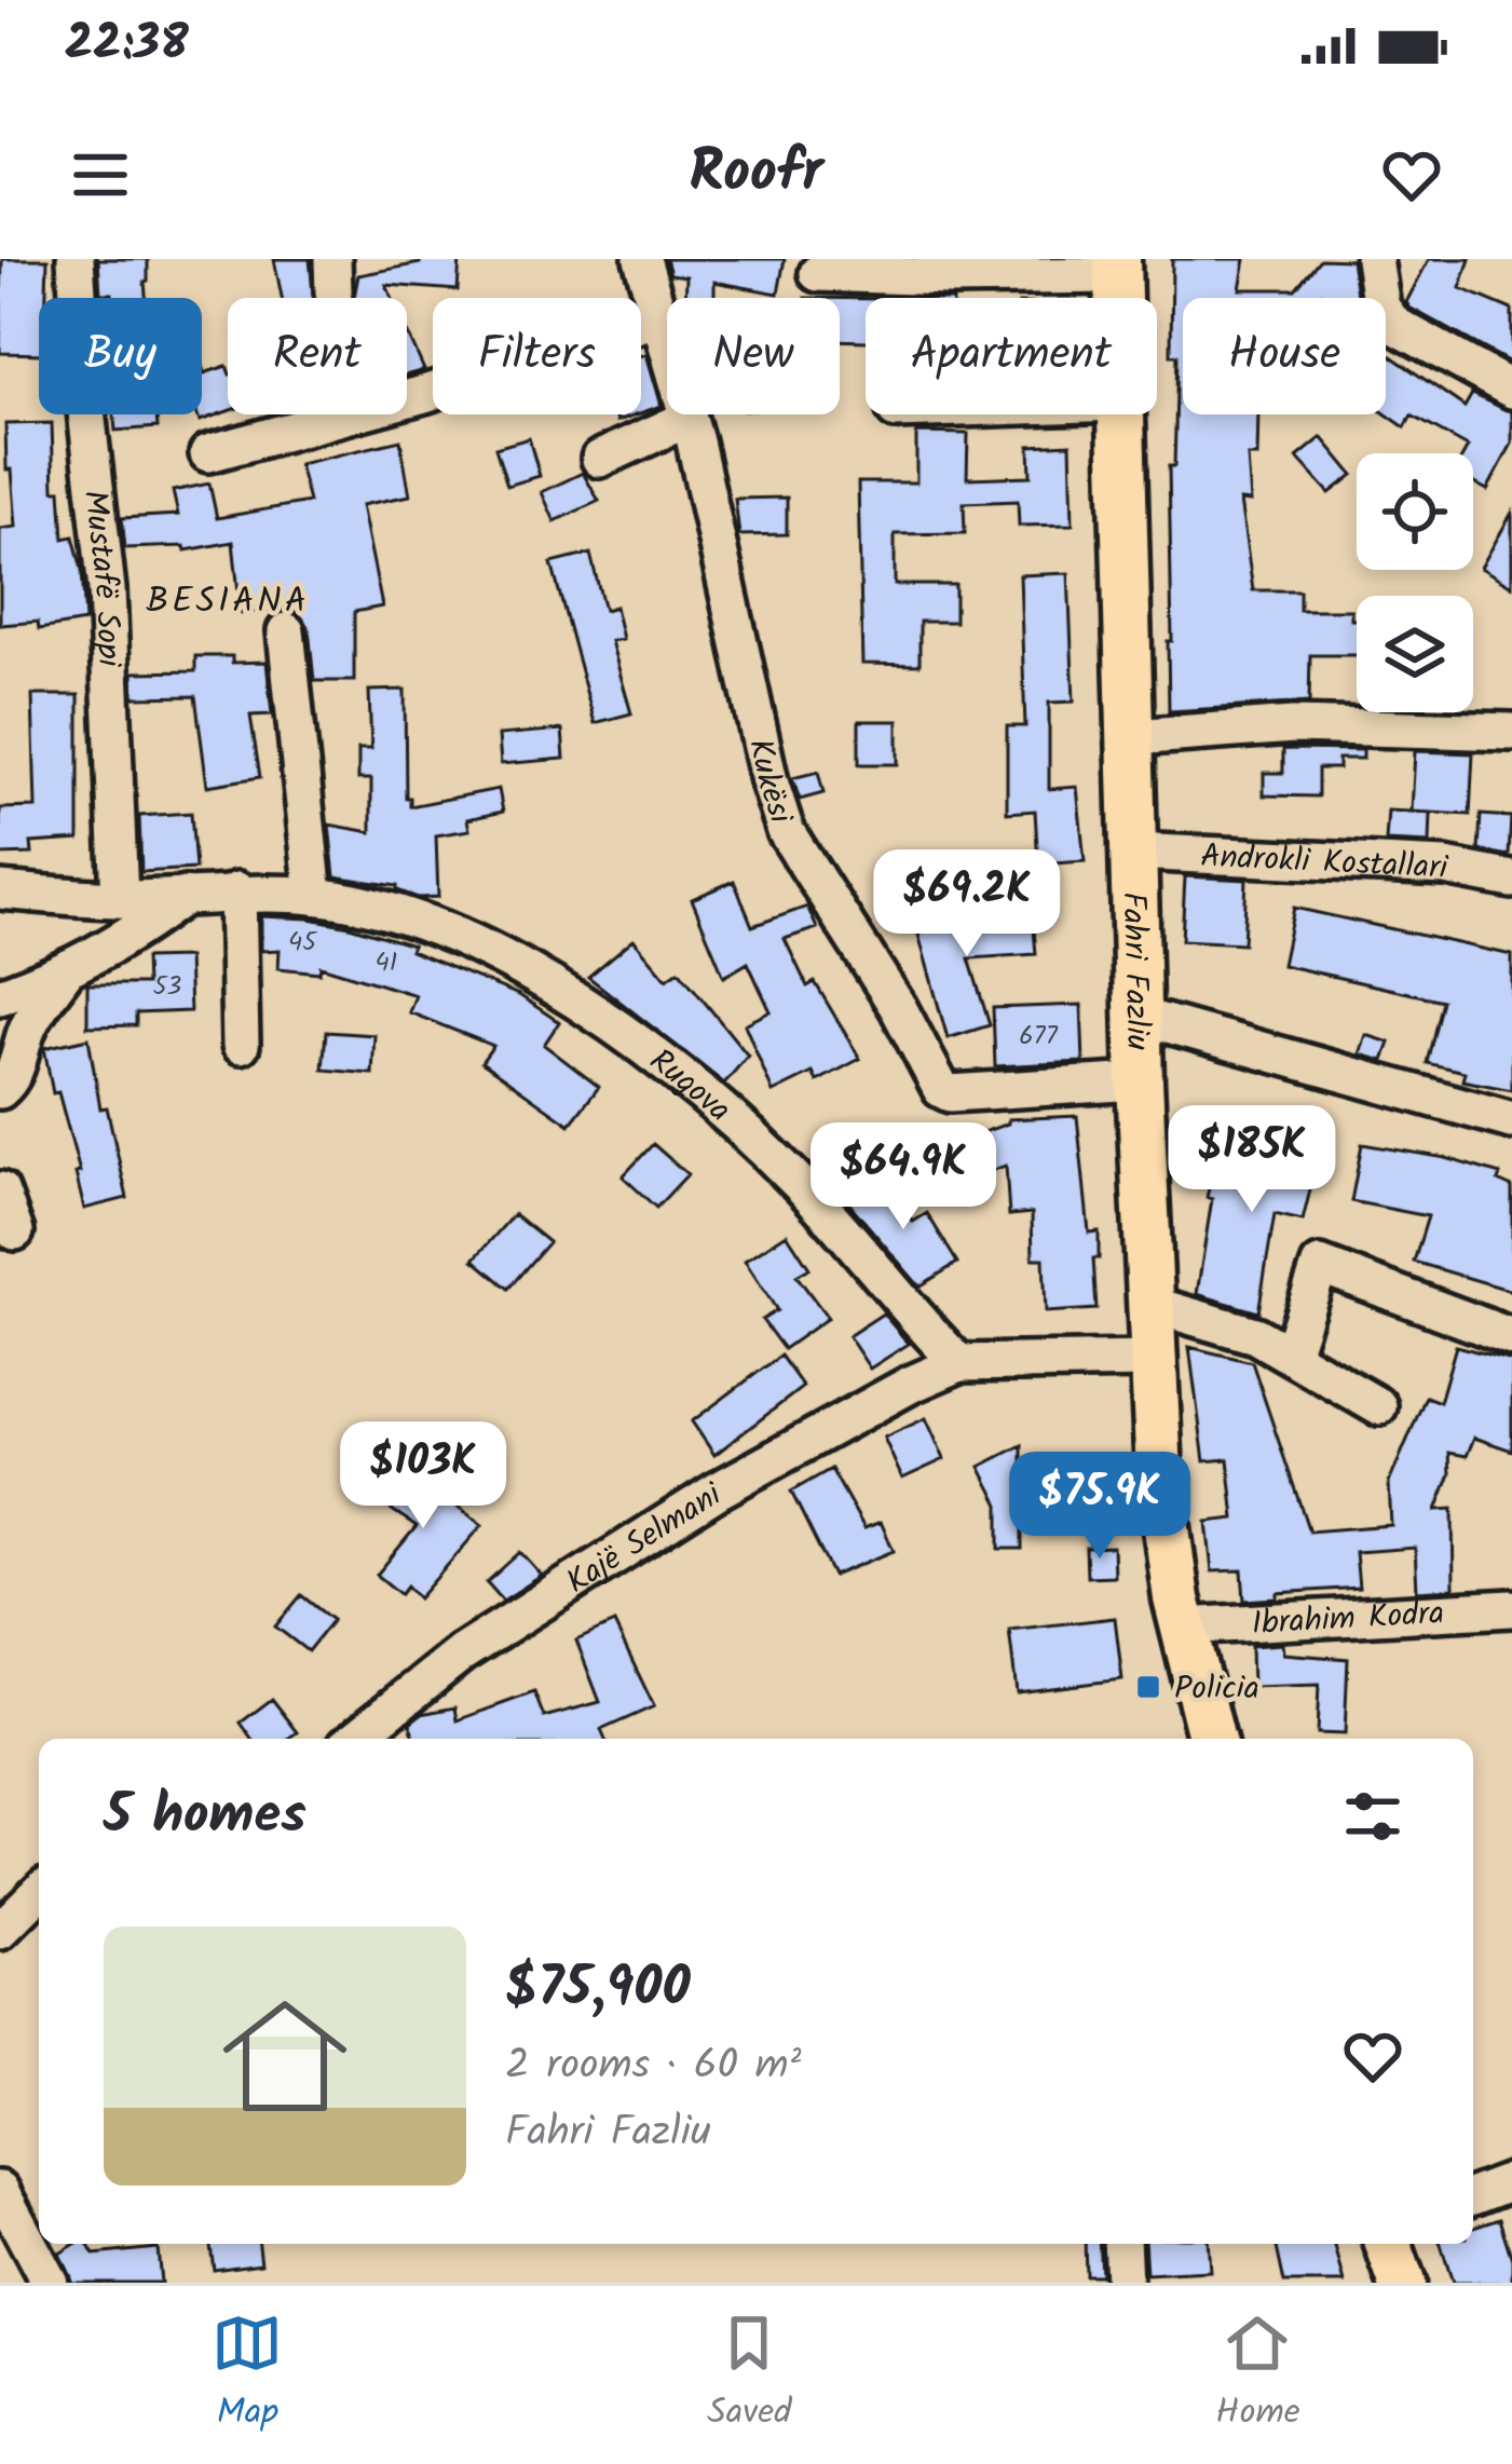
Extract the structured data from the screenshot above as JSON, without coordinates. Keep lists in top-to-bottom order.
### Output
{
  "streets": {
    "main road": ["Fahri Fazliu"],
    "street": [
      "Mustafë Sopi",
      "Kukësi",
      "Androkli Kostallari",
      "Rugova",
      "Kajë Selmani",
      "Ibrahim Kodra"
    ]
  },
  "crossings": [
    ["Mustafë Sopi", "Rugova"],
    ["Kukësi", "Fahri Fazliu"],
    ["Androkli Kostallari", "Fahri Fazliu"],
    ["Fahri Fazliu", "Ibrahim Kodra"],
    ["Rugova", "Kajë Selmani"]
  ],
  "districts": ["BESIANA"],
  "places": {
    "transit": ["Policia"]
  },
  "house_numbers": [
    "45",
    "41",
    "53",
    "677"
  ],
  "page": {
    "status": "22:38",
    "header": "Roofr",
    "chip": [
      "Buy",
      "Rent",
      "Filters",
      "New",
      "Apartment",
      "House"
    ],
    "price": [
      "$69.2K",
      "$185K",
      "$64.9K",
      "$103K",
      "$75.9K"
    ],
    "heading": "5 homes",
    "list": [
      {
        "name": "$75,900",
        "note": "2 rooms · 60 m² · Fahri Fazliu"
      }
    ],
    "tabs": ["Map", "Saved", "Home"]
  }
}
